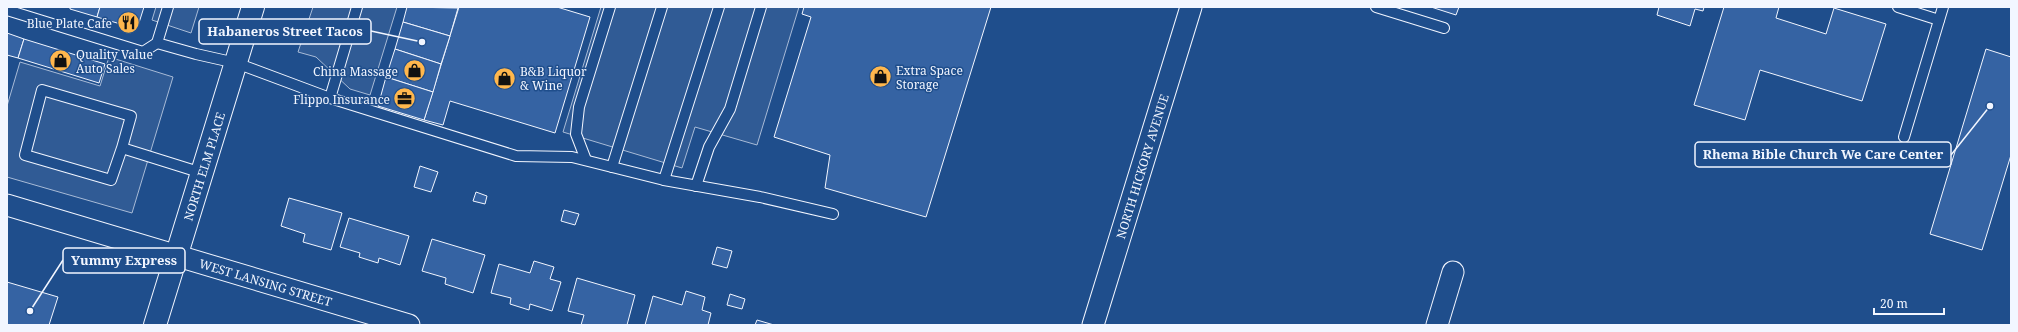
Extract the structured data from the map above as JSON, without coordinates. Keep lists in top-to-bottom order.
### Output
{
  "streets": {
    "main road": ["NORTH ELM PLACE"],
    "street": ["NORTH HICKORY AVENUE", "WEST LANSING STREET"]
  },
  "crossings": [
    ["NORTH ELM PLACE", "WEST LANSING STREET"]
  ],
  "places": {
    "restaurant": ["Blue Plate Cafe"],
    "other": ["Habaneros Street Tacos", "Rhema Bible Church We Care Center", "Yummy Express"],
    "shop": [
      "Quality Value Auto Sales",
      "China Massage",
      "Extra Space Storage",
      "B&B Liquor & Wine"
    ],
    "office": ["Flippo Insurance"]
  },
  "scale_bar": "20 m"
}
